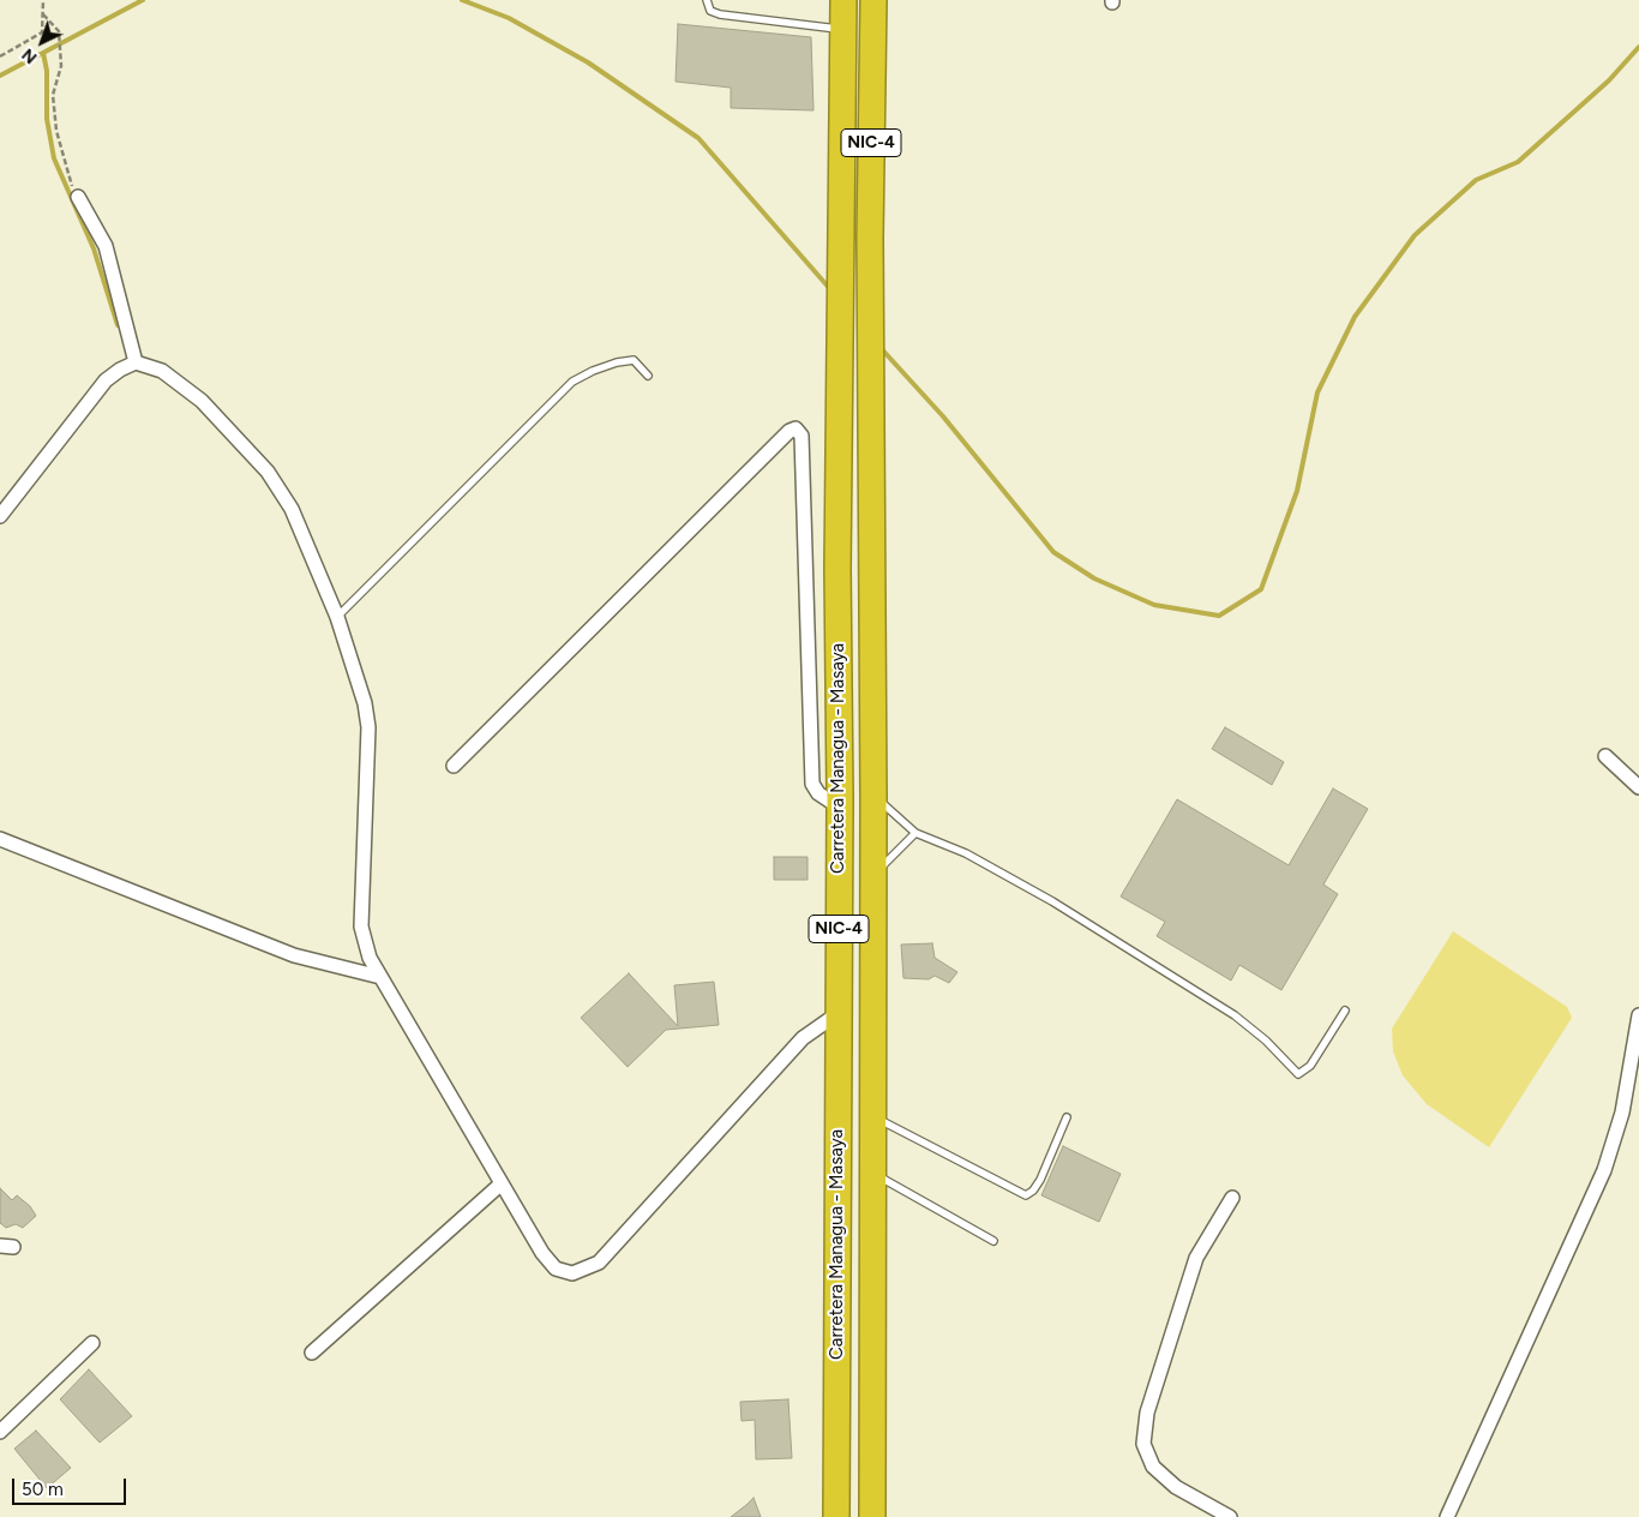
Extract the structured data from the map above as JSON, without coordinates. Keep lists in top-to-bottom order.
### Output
{
  "streets": {
    "highway": ["NIC-4", "Carretera Managua - Masaya"]
  },
  "scale_bar": "50 m",
  "north": "bottom left"
}
